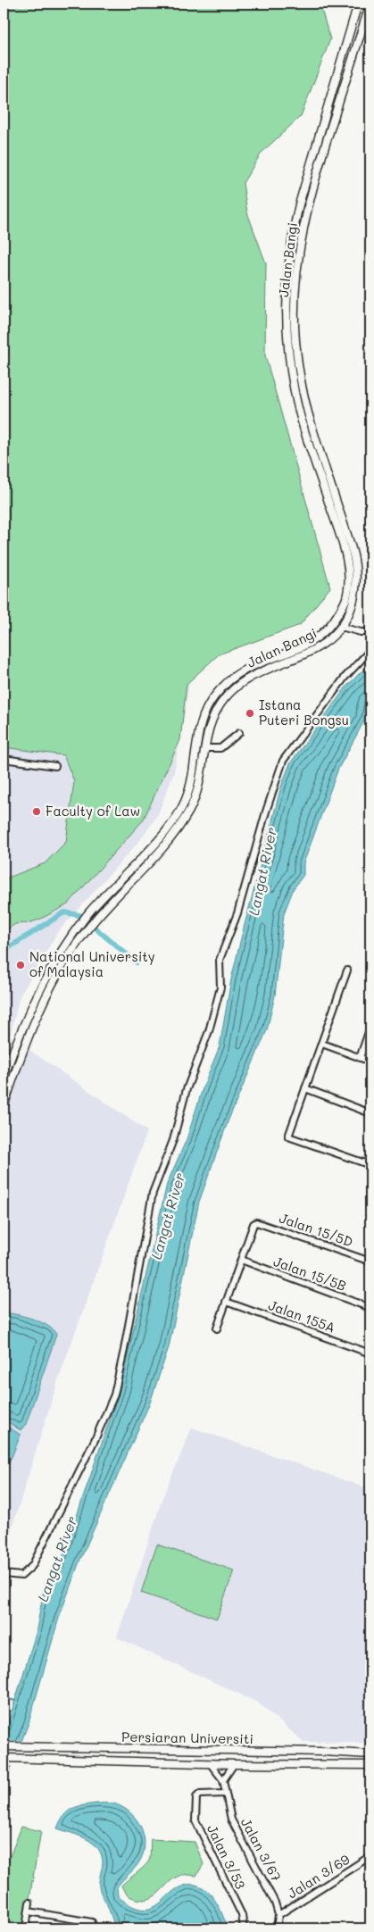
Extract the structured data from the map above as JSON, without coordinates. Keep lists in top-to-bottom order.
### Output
{
  "streets": {
    "main road": ["Jalan Bangi", "Persiaran Universiti"],
    "street": [
      "Jalan 15/5D",
      "Jalan 15/5B",
      "Jalan 155A",
      "Jalan 3/67",
      "Jalan 3/53",
      "Jalan 3/69"
    ]
  },
  "crossings": [
    ["Jalan 15/5D", "Jalan 15/5B"],
    ["Jalan 3/67", "Jalan 3/53"],
    ["Jalan 3/67", "Jalan 3/69"]
  ],
  "water": ["Langat River"],
  "places": ["Istana Puteri Bongsu", "Faculty of Law", "National University of Malaysia"]
}
